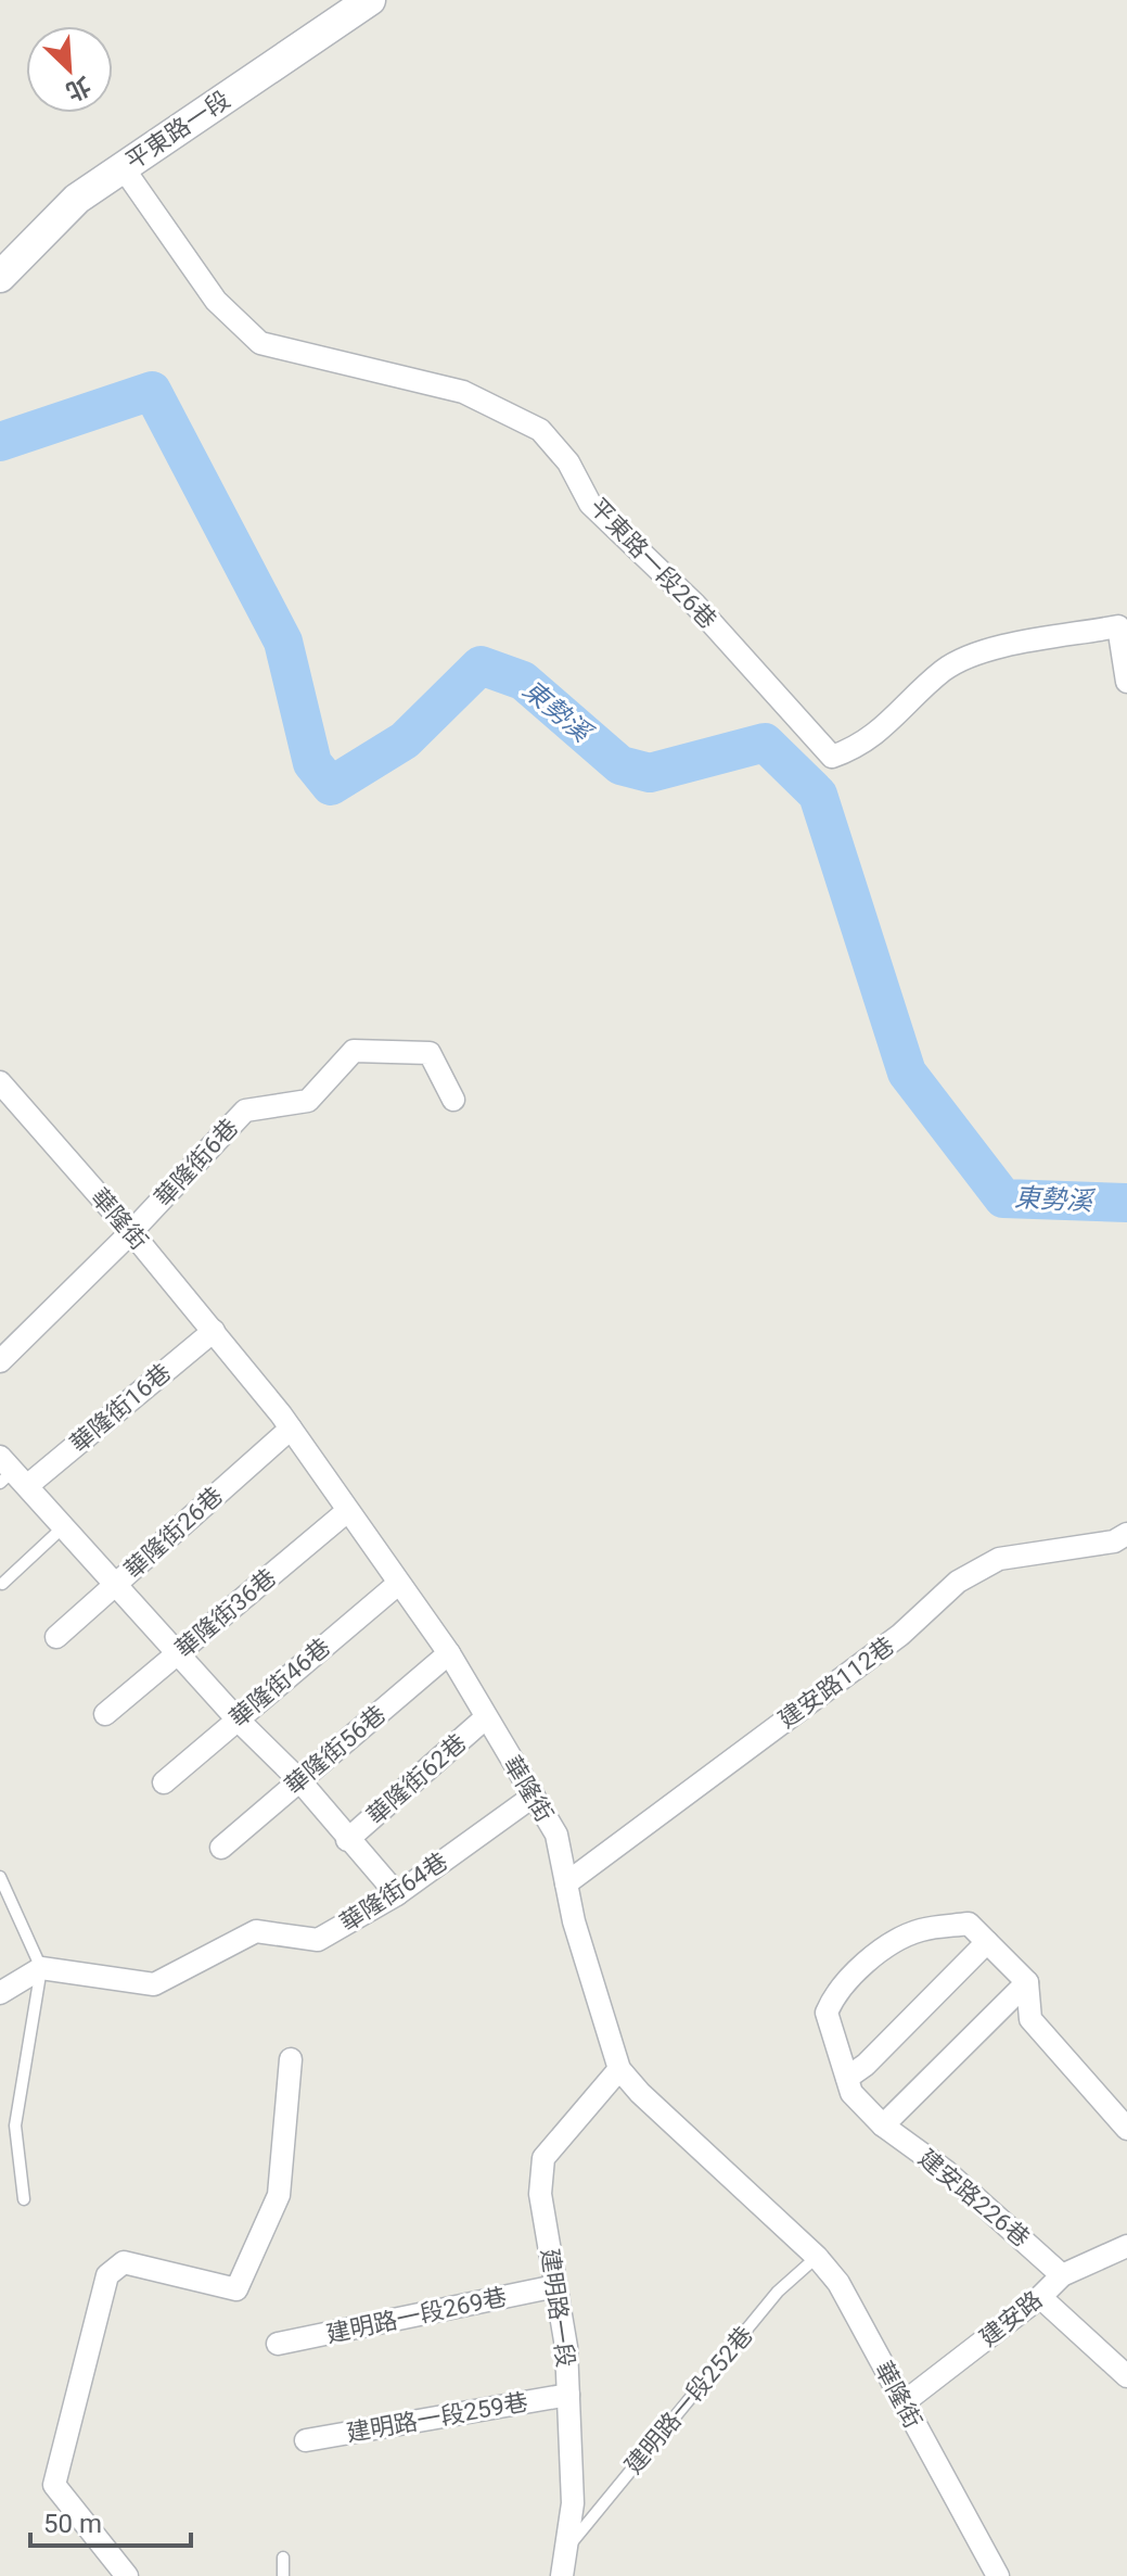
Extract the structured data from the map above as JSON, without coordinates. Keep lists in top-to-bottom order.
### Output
{
  "streets": {
    "street": [
      "平東路一段",
      "平東路一段26巷",
      "華隆街6巷",
      "華隆街",
      "華隆街16巷",
      "華隆街26巷",
      "華隆街36巷",
      "華隆街46巷",
      "建安路112巷",
      "華隆街56巷",
      "華隆街62巷",
      "華隆街64巷",
      "建安路226巷",
      "建明路一段",
      "建明路一段269巷",
      "建安路",
      "建明路一段259巷"
    ],
    "lane": ["建明路一段252巷"]
  },
  "crossings": [
    ["平東路一段", "平東路一段26巷"],
    ["華隆街6巷", "華隆街"],
    ["華隆街", "華隆街16巷"],
    ["華隆街", "華隆街26巷"],
    ["華隆街", "華隆街36巷"],
    ["華隆街", "華隆街46巷"],
    ["華隆街", "建安路112巷"],
    ["華隆街", "華隆街56巷"],
    ["華隆街", "華隆街62巷"],
    ["華隆街", "華隆街64巷"],
    ["華隆街", "建明路一段"],
    ["華隆街", "建安路"],
    ["華隆街", "建明路一段252巷"],
    ["建安路226巷", "建安路"],
    ["建明路一段", "建明路一段269巷"],
    ["建明路一段", "建明路一段252巷"],
    ["建明路一段", "建明路一段259巷"]
  ],
  "water": ["東勢溪"],
  "scale_bar": "50 m",
  "north": "bottom right"
}
